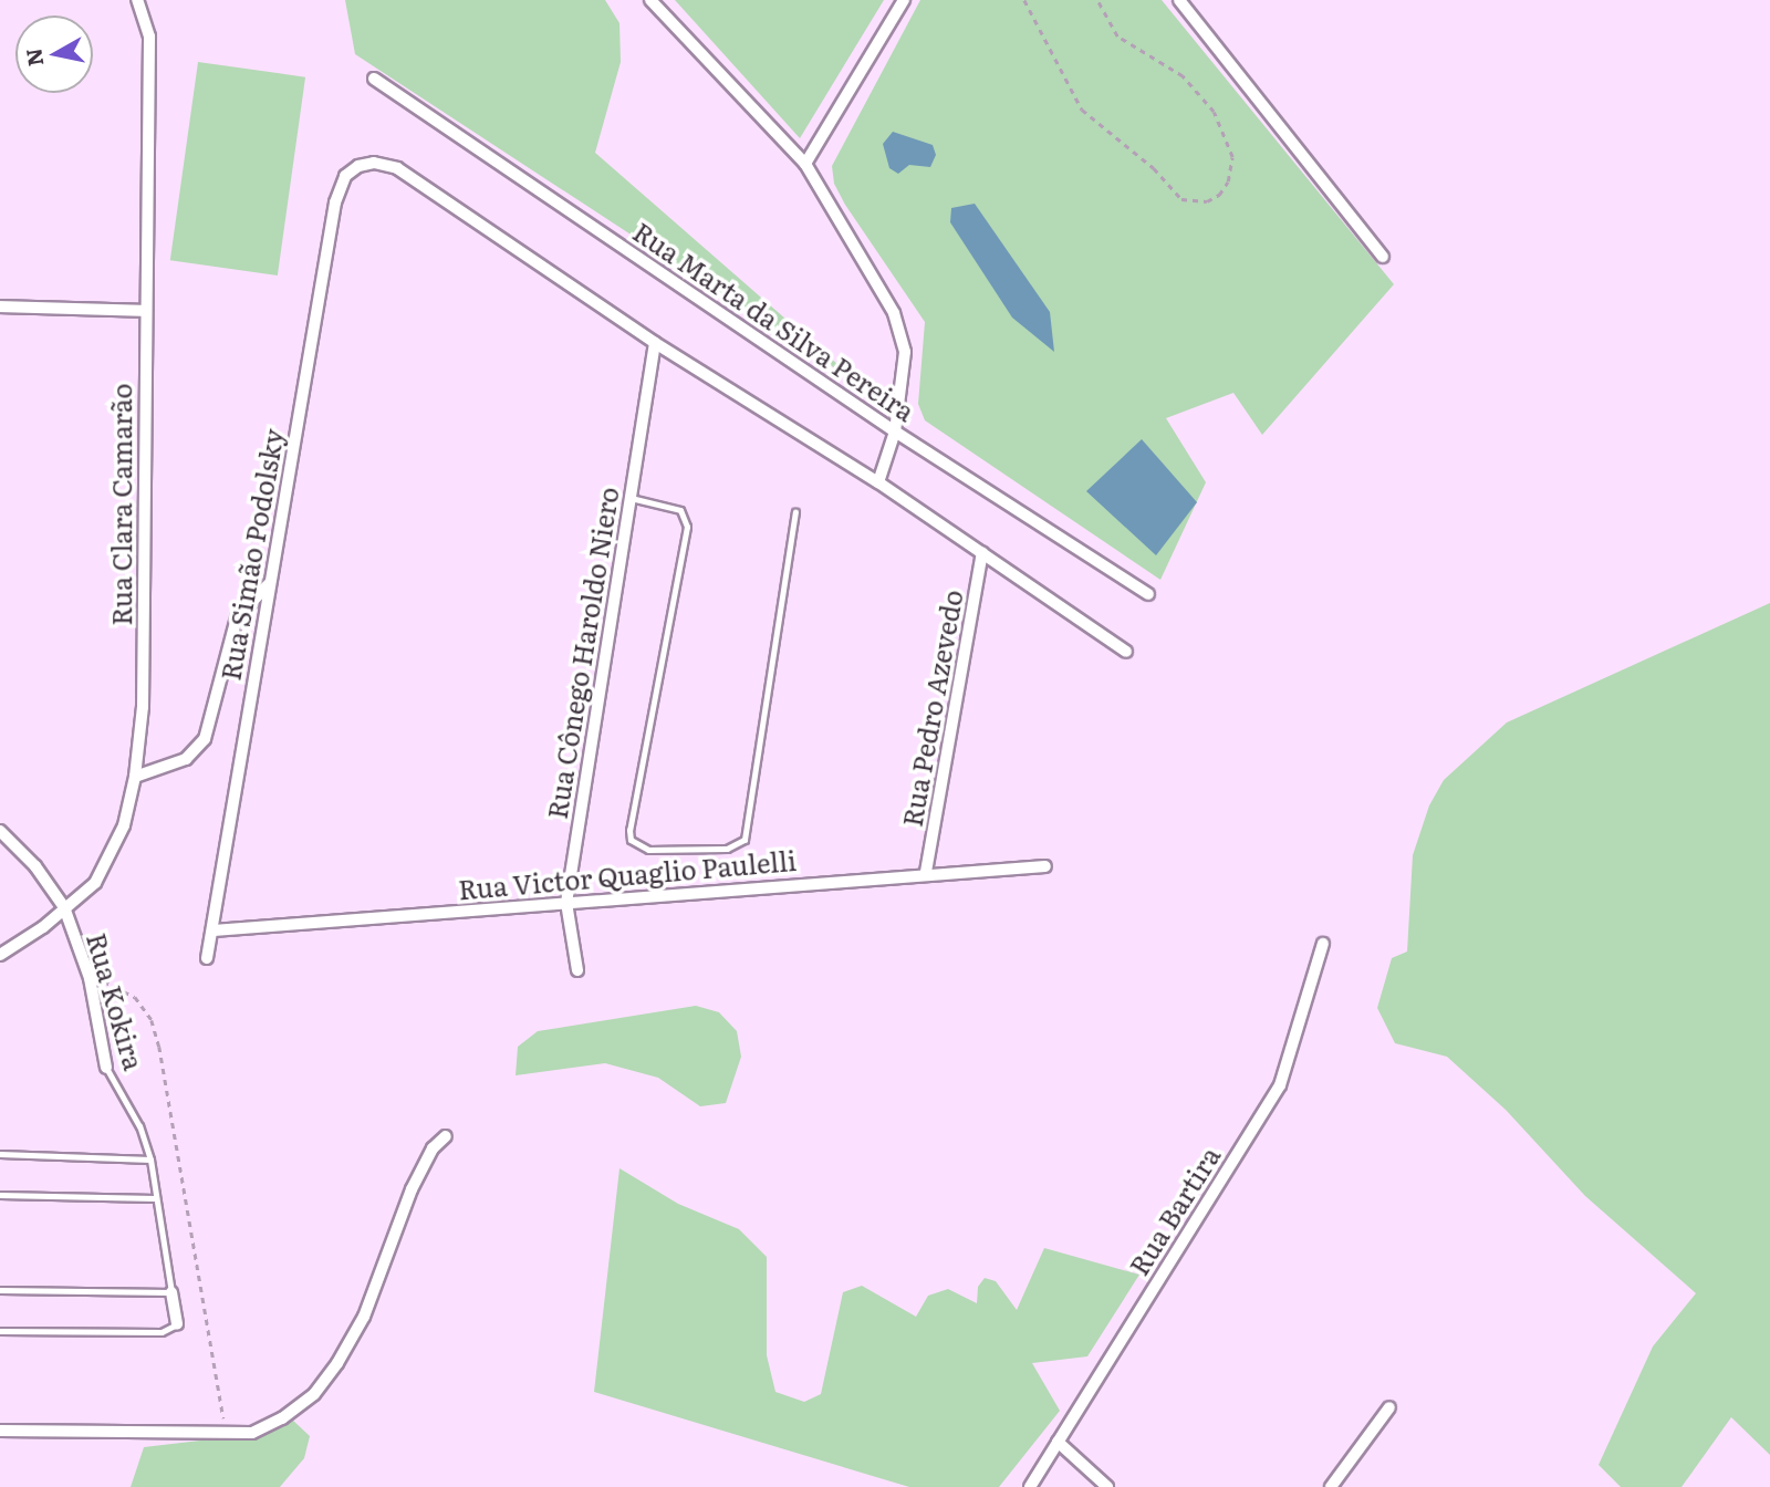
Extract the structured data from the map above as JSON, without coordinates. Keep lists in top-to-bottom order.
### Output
{
  "streets": {
    "street": [
      "Rua Marta da Silva Pereira",
      "Rua Clara Camarão",
      "Rua Simão Podolsky",
      "Rua Cônego Haroldo Niero",
      "Rua Pedro Azevedo",
      "Rua Victor Quaglio Paulelli",
      "Rua Kokira",
      "Rua Bartira"
    ]
  },
  "crossings": [
    ["Rua Clara Camarão", "Rua Kokira"],
    ["Rua Simão Podolsky", "Rua Cônego Haroldo Niero"],
    ["Rua Simão Podolsky", "Rua Victor Quaglio Paulelli"],
    ["Rua Cônego Haroldo Niero", "Rua Victor Quaglio Paulelli"],
    ["Rua Pedro Azevedo", "Rua Victor Quaglio Paulelli"]
  ],
  "north": "left"
}
